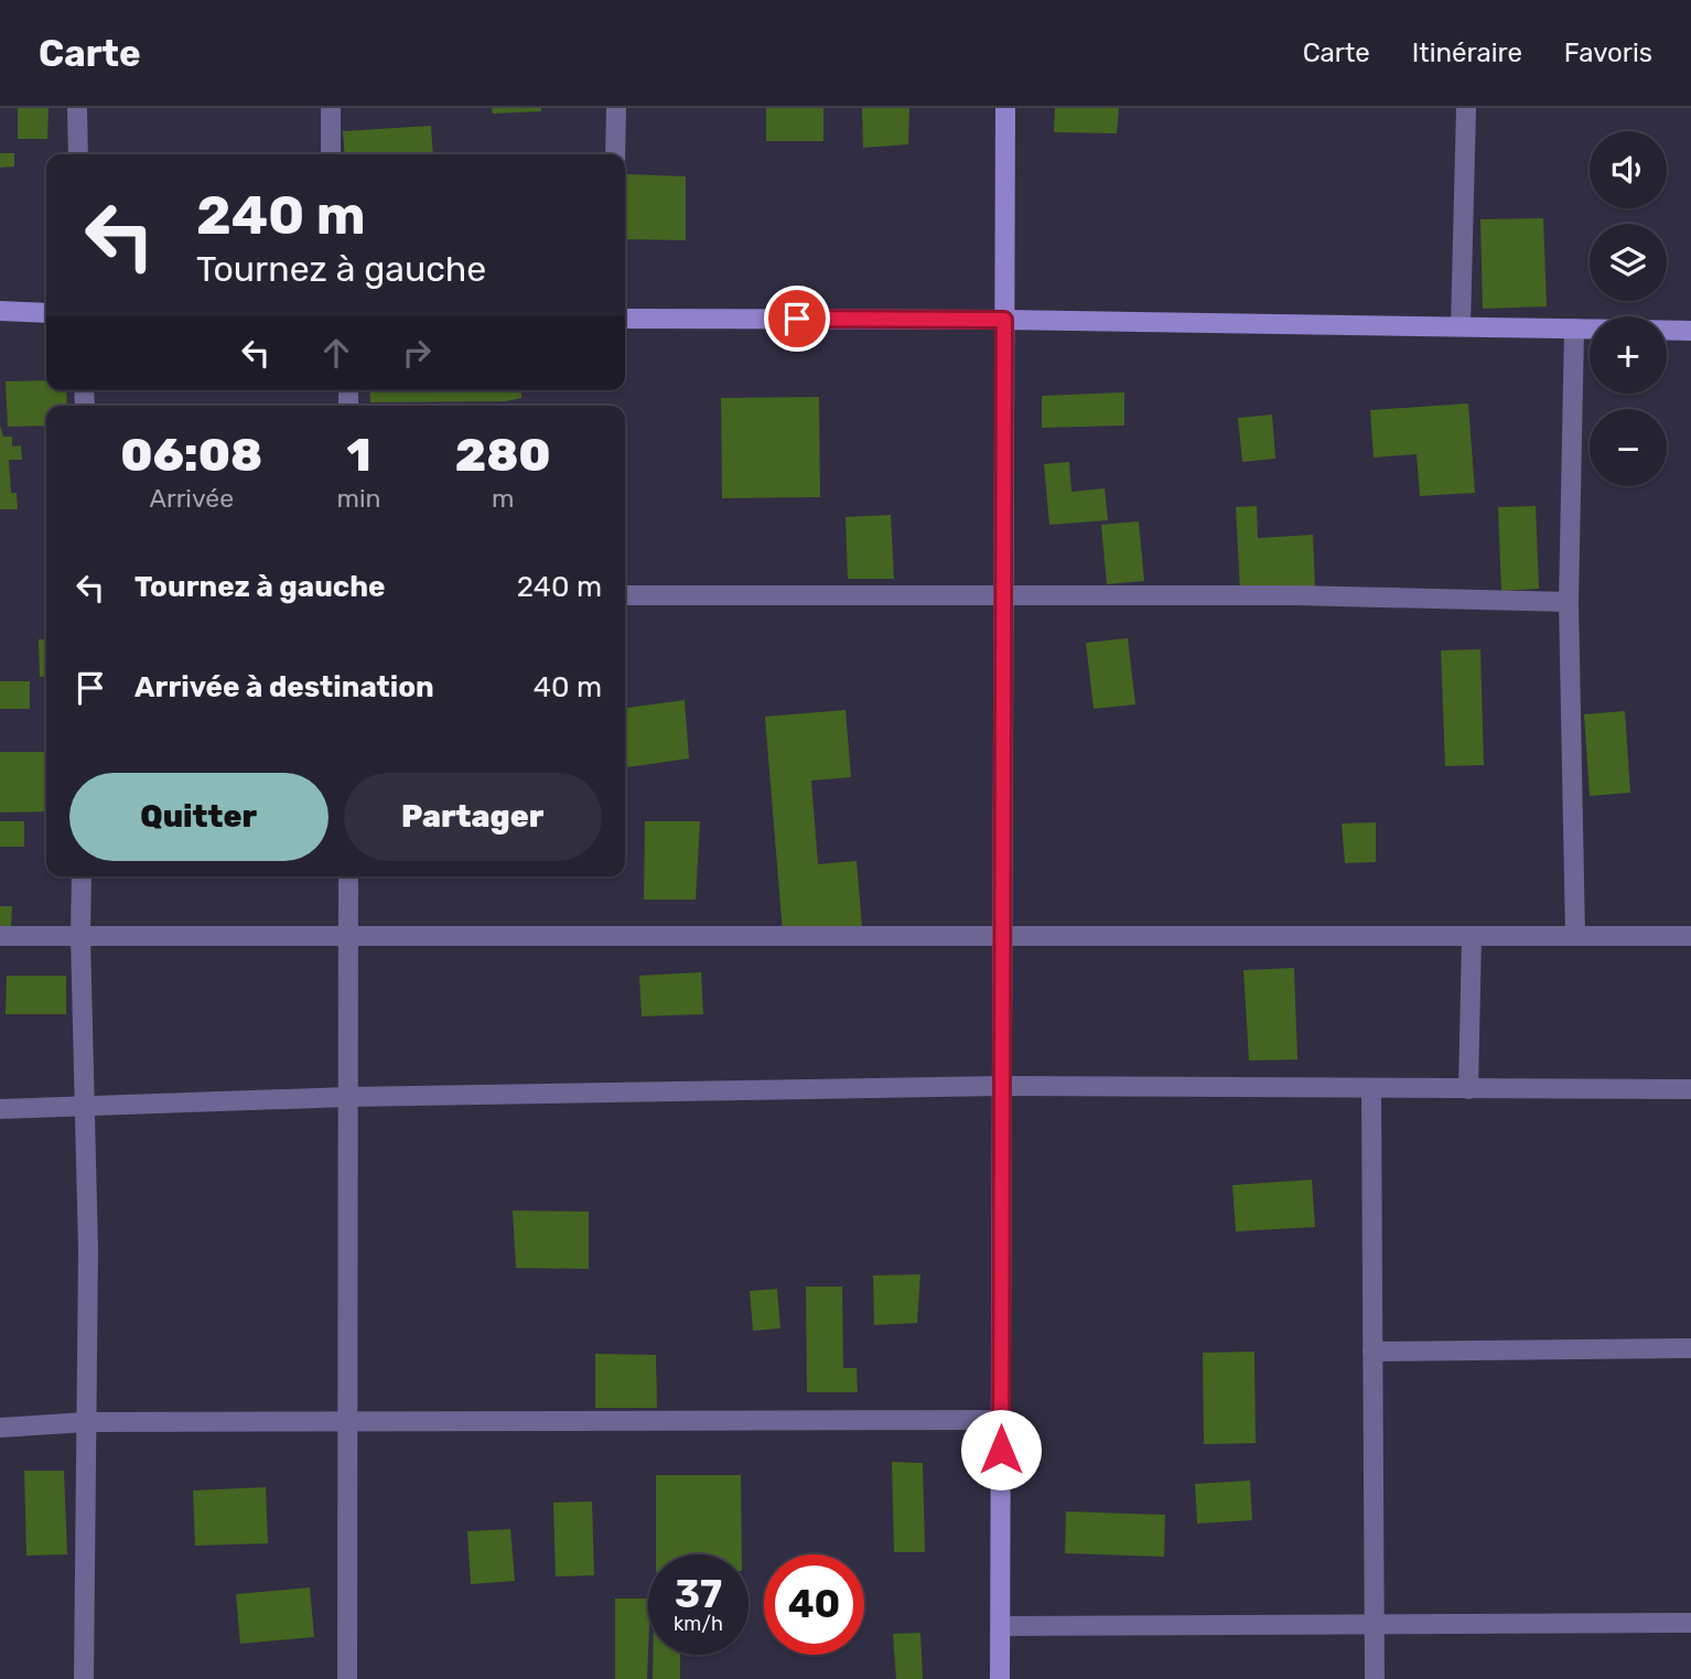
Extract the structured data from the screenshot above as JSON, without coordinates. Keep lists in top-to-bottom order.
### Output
{
  "page": {
    "header": "Carte",
    "nav": ["Carte", "Itinéraire", "Favoris"],
    "map_buttons": ["+", "−"],
    "turn": ["240 m", "Tournez à gauche"],
    "eta": [
      "06:08",
      "Arrivée",
      "1",
      "min",
      "280",
      "m"
    ],
    "list": [
      {
        "name": "Tournez à gauche",
        "value": "240 m"
      },
      {
        "name": "Arrivée à destination",
        "value": "40 m"
      }
    ],
    "buttons": ["Quitter", "Partager"],
    "speed": "37 km/h",
    "limit": "40"
  }
}
